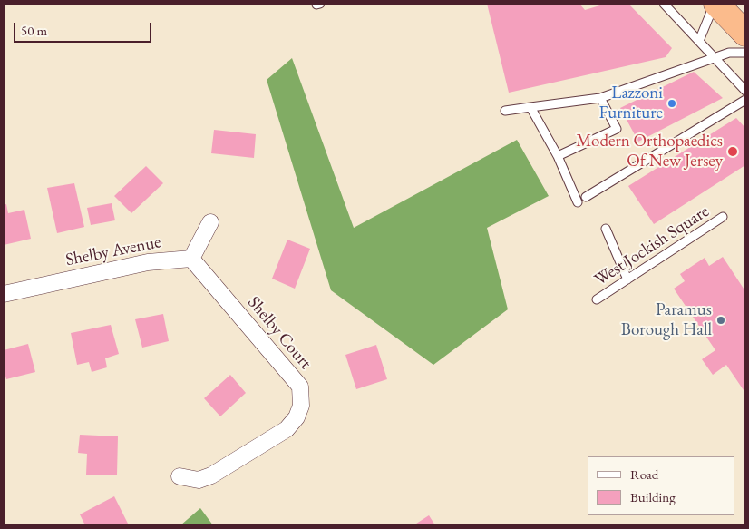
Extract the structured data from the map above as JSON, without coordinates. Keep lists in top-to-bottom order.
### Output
{
  "streets": {
    "street": ["Shelby Avenue", "Shelby Court"],
    "lane": ["West Jockish Square"]
  },
  "crossings": [
    ["Shelby Avenue", "Shelby Court"]
  ],
  "places": ["Lazzoni Furniture", "Modern Orthopaedics Of New Jersey", "Paramus Borough Hall"],
  "legend": ["Road", "Building"],
  "scale_bar": "50 m"
}
